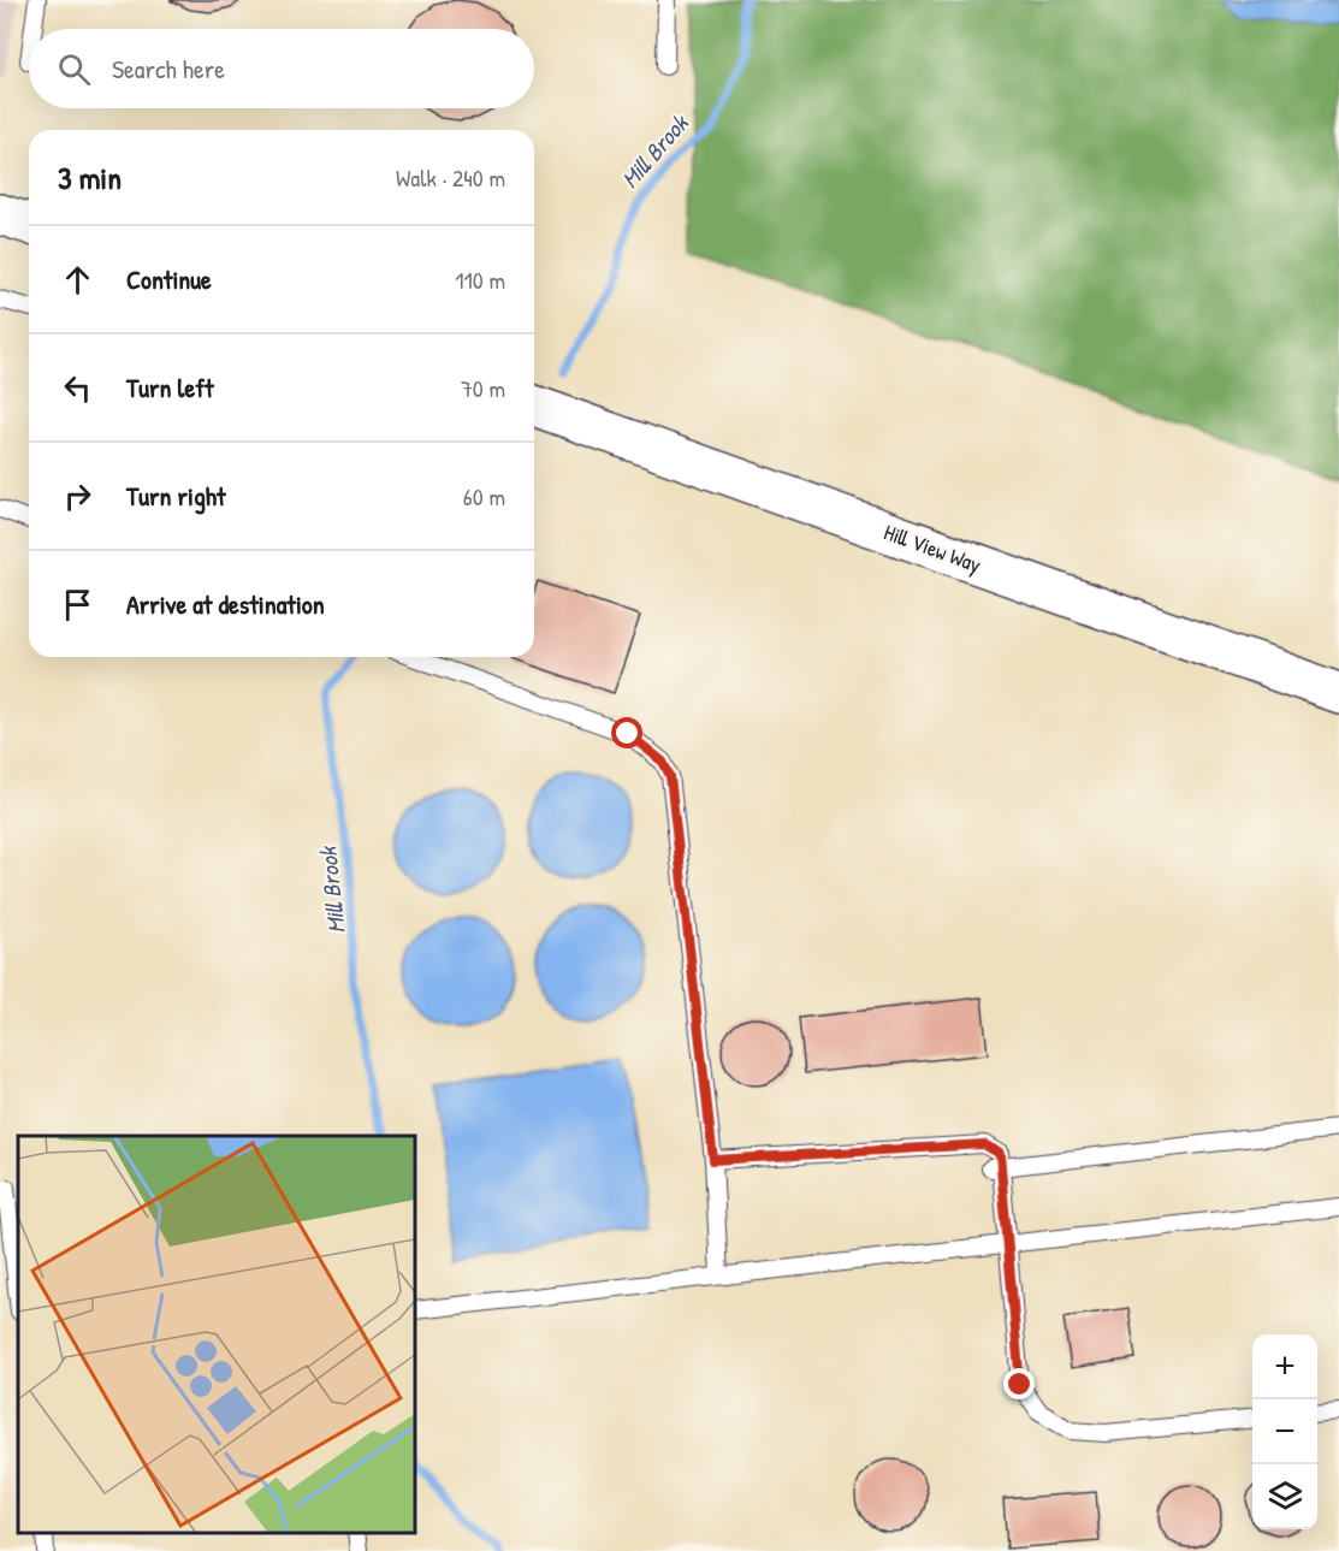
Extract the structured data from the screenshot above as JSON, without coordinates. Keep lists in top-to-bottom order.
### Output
{
  "streets": {
    "main road": ["Hill View Way"]
  },
  "water": ["Mill Brook"],
  "page": {
    "search": "Search here",
    "heading": ["3 min", "Walk · 240 m"],
    "list": [
      ["Continue", "110 m"],
      ["Turn left", "70 m"],
      ["Turn right", "60 m"],
      "Arrive at destination"
    ],
    "map_buttons": ["+", "−"]
  }
}
